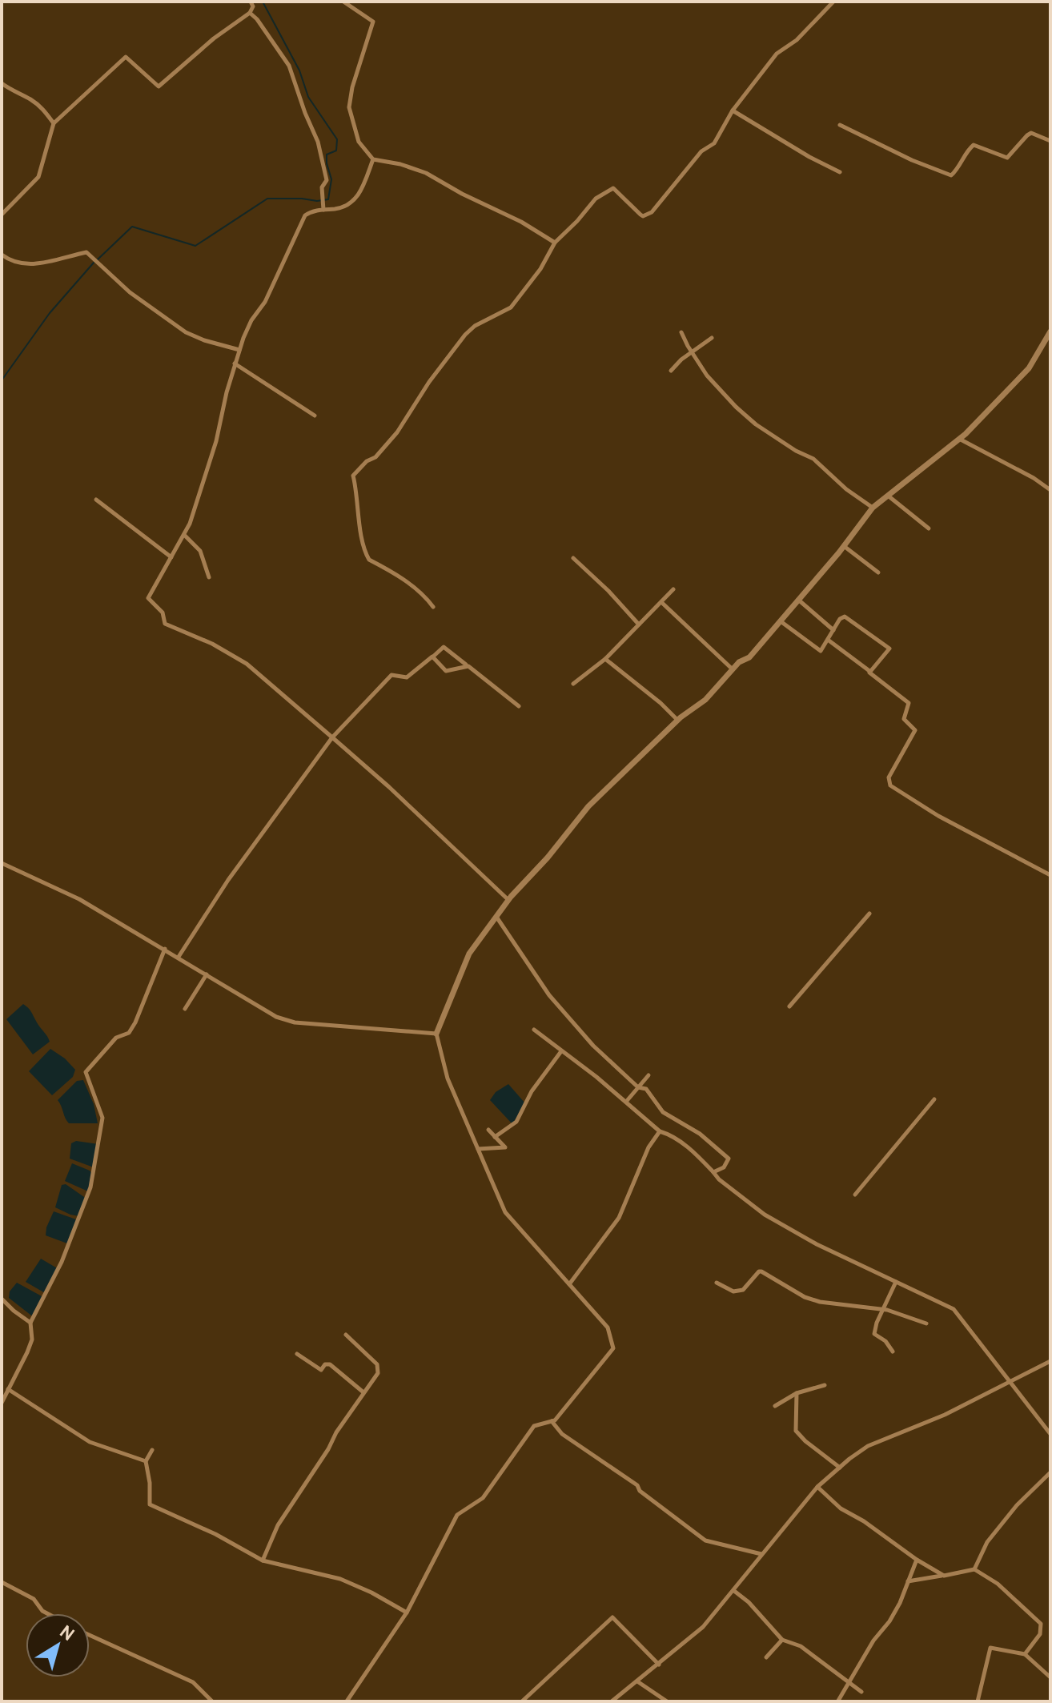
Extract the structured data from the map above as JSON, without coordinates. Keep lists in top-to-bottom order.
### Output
{
  "north": "top right"
}
